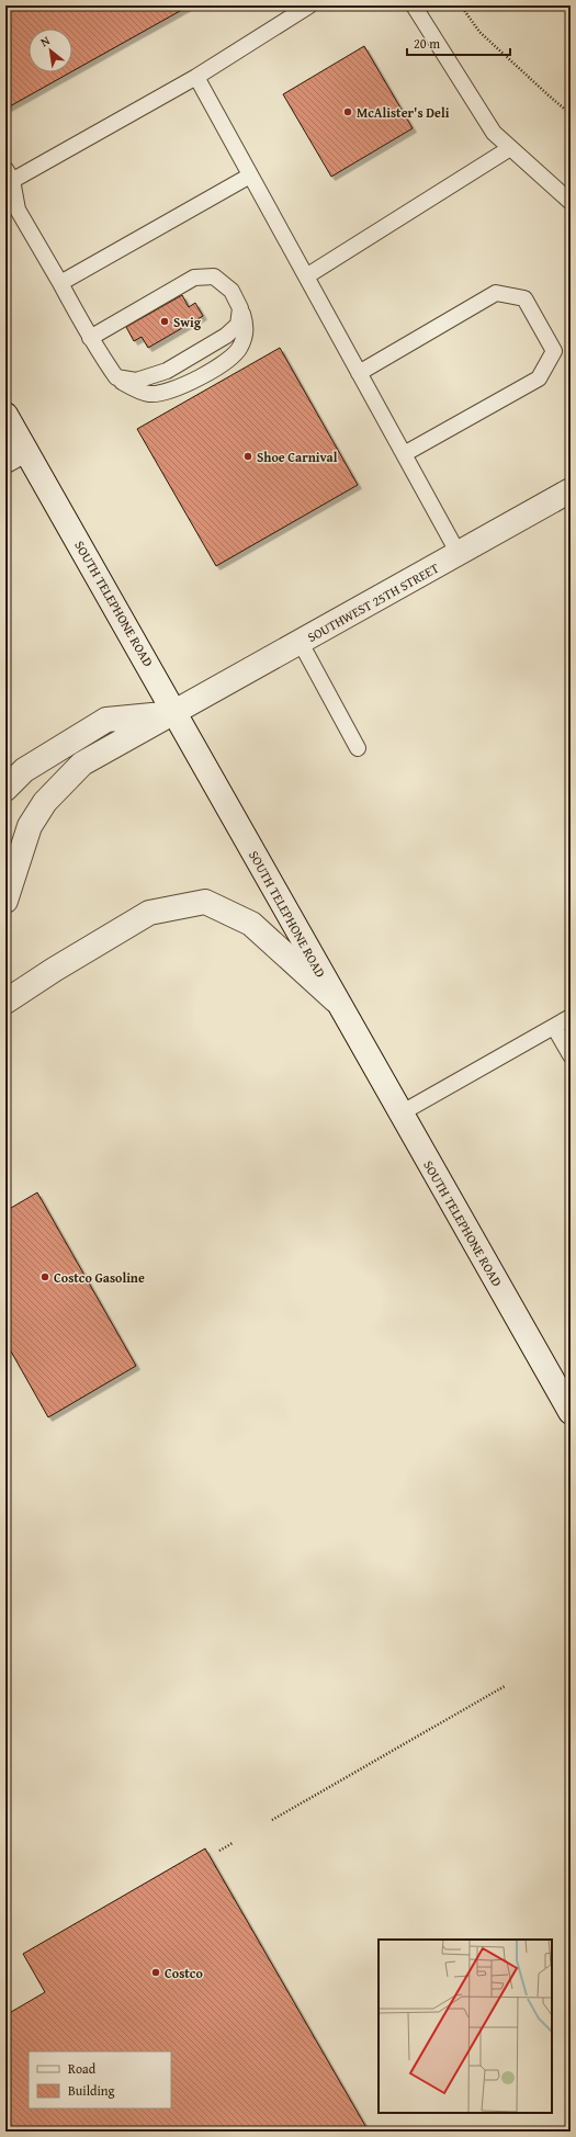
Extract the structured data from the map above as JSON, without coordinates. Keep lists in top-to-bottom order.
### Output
{
  "streets": {
    "street": ["SOUTHWEST 25TH STREET", "SOUTH TELEPHONE ROAD"]
  },
  "crossings": [
    ["SOUTHWEST 25TH STREET", "SOUTH TELEPHONE ROAD"]
  ],
  "places": [
    "McAlister's Deli",
    "Swig",
    "Shoe Carnival",
    "Costco Gasoline",
    "Costco"
  ],
  "legend": ["Road", "Building"],
  "scale_bar": "20 m",
  "north": "top left"
}
